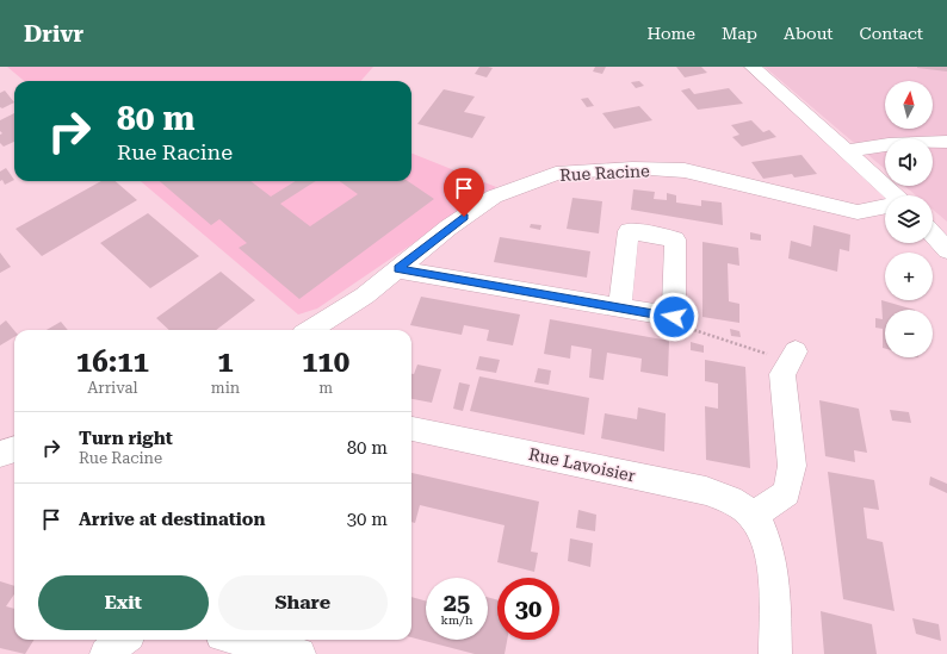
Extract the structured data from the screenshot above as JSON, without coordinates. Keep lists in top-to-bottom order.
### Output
{
  "streets": {
    "street": ["Rue Racine", "Rue Lavoisier"]
  },
  "north": "top",
  "page": {
    "header": "Drivr",
    "nav": [
      "Home",
      "Map",
      "About",
      "Contact"
    ],
    "map_buttons": ["+", "−"],
    "turn": ["80 m", "Rue Racine"],
    "eta": [
      "16:11",
      "Arrival",
      "1",
      "min",
      "110",
      "m"
    ],
    "list": [
      {
        "name": "Turn right",
        "note": "Rue Racine",
        "value": "80 m"
      },
      {
        "name": "Arrive at destination",
        "value": "30 m"
      }
    ],
    "buttons": ["Exit", "Share"],
    "speed": "25 km/h",
    "limit": "30"
  }
}
